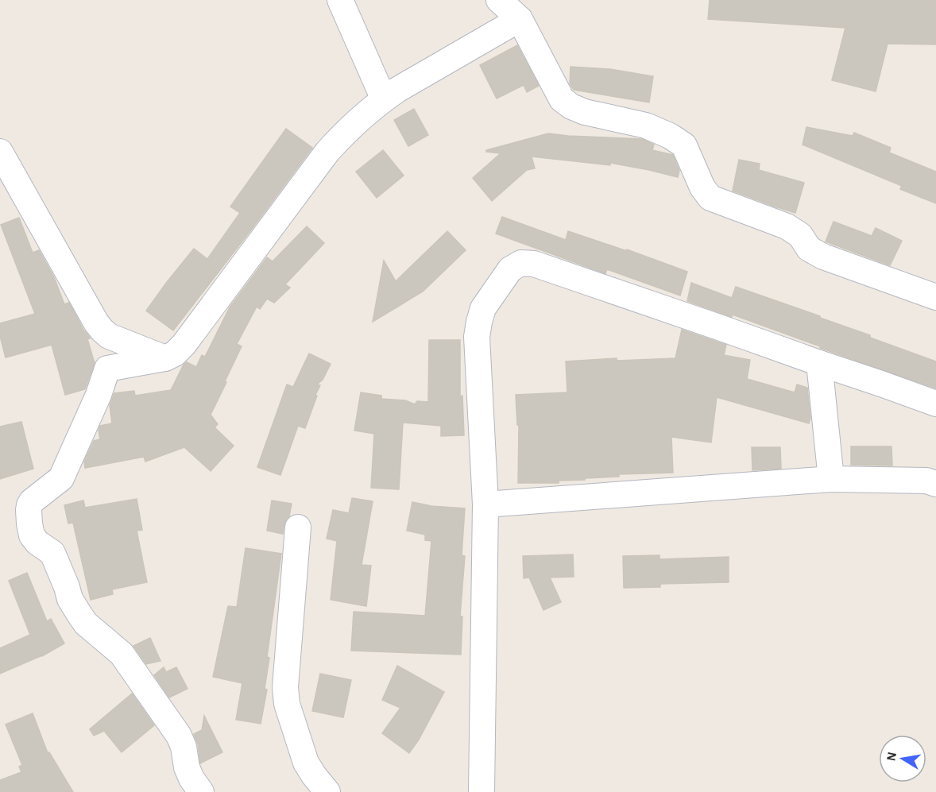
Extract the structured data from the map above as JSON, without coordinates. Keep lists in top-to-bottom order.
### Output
{
  "north": "left"
}
